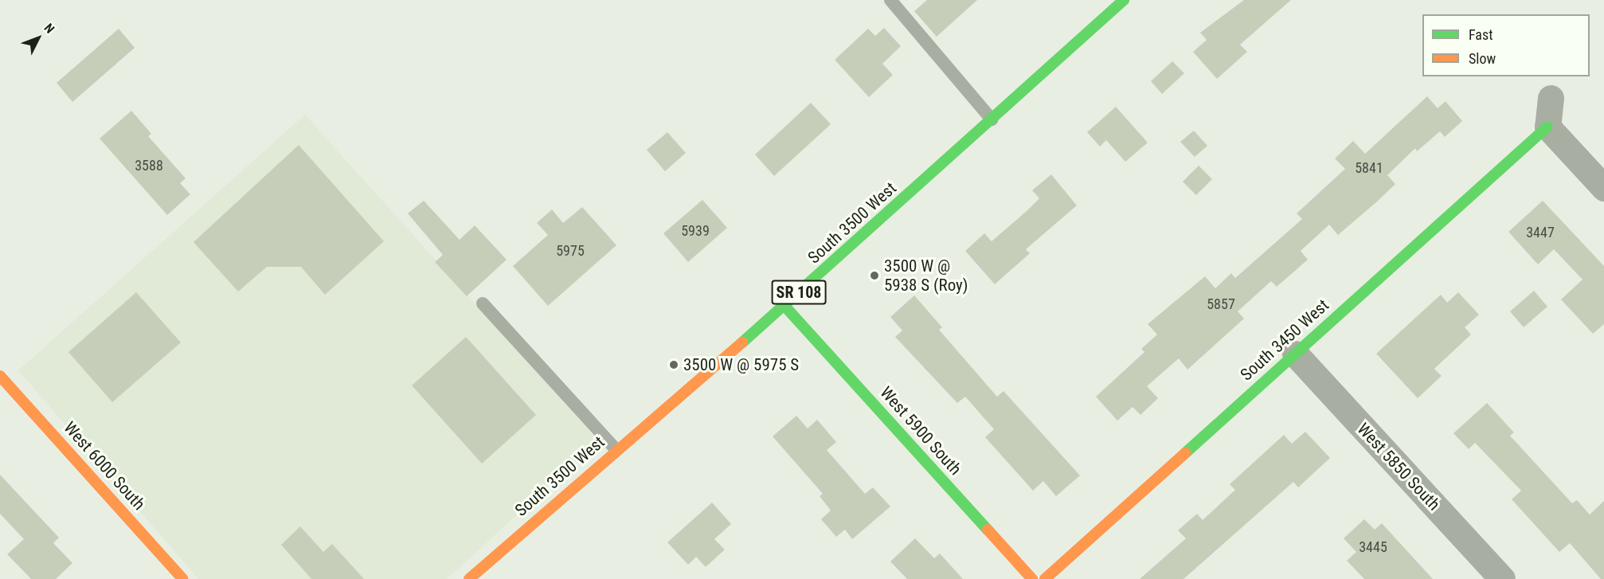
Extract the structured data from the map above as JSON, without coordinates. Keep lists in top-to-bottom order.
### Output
{
  "streets": {
    "street": [
      "South 3500 West",
      "SR 108",
      "South 3450 West",
      "West 5900 South",
      "West 6000 South",
      "West 5850 South"
    ]
  },
  "crossings": [
    ["South 3500 West", "West 5900 South"],
    ["South 3450 West", "West 5850 South"]
  ],
  "places": ["3500 W @ 5938 S (Roy)", "3500 W @ 5975 S"],
  "house_numbers": [
    "3588",
    "5841",
    "5939",
    "3447",
    "5975",
    "5857",
    "3445"
  ],
  "legend": ["Fast", "Slow"],
  "north": "top right"
}
